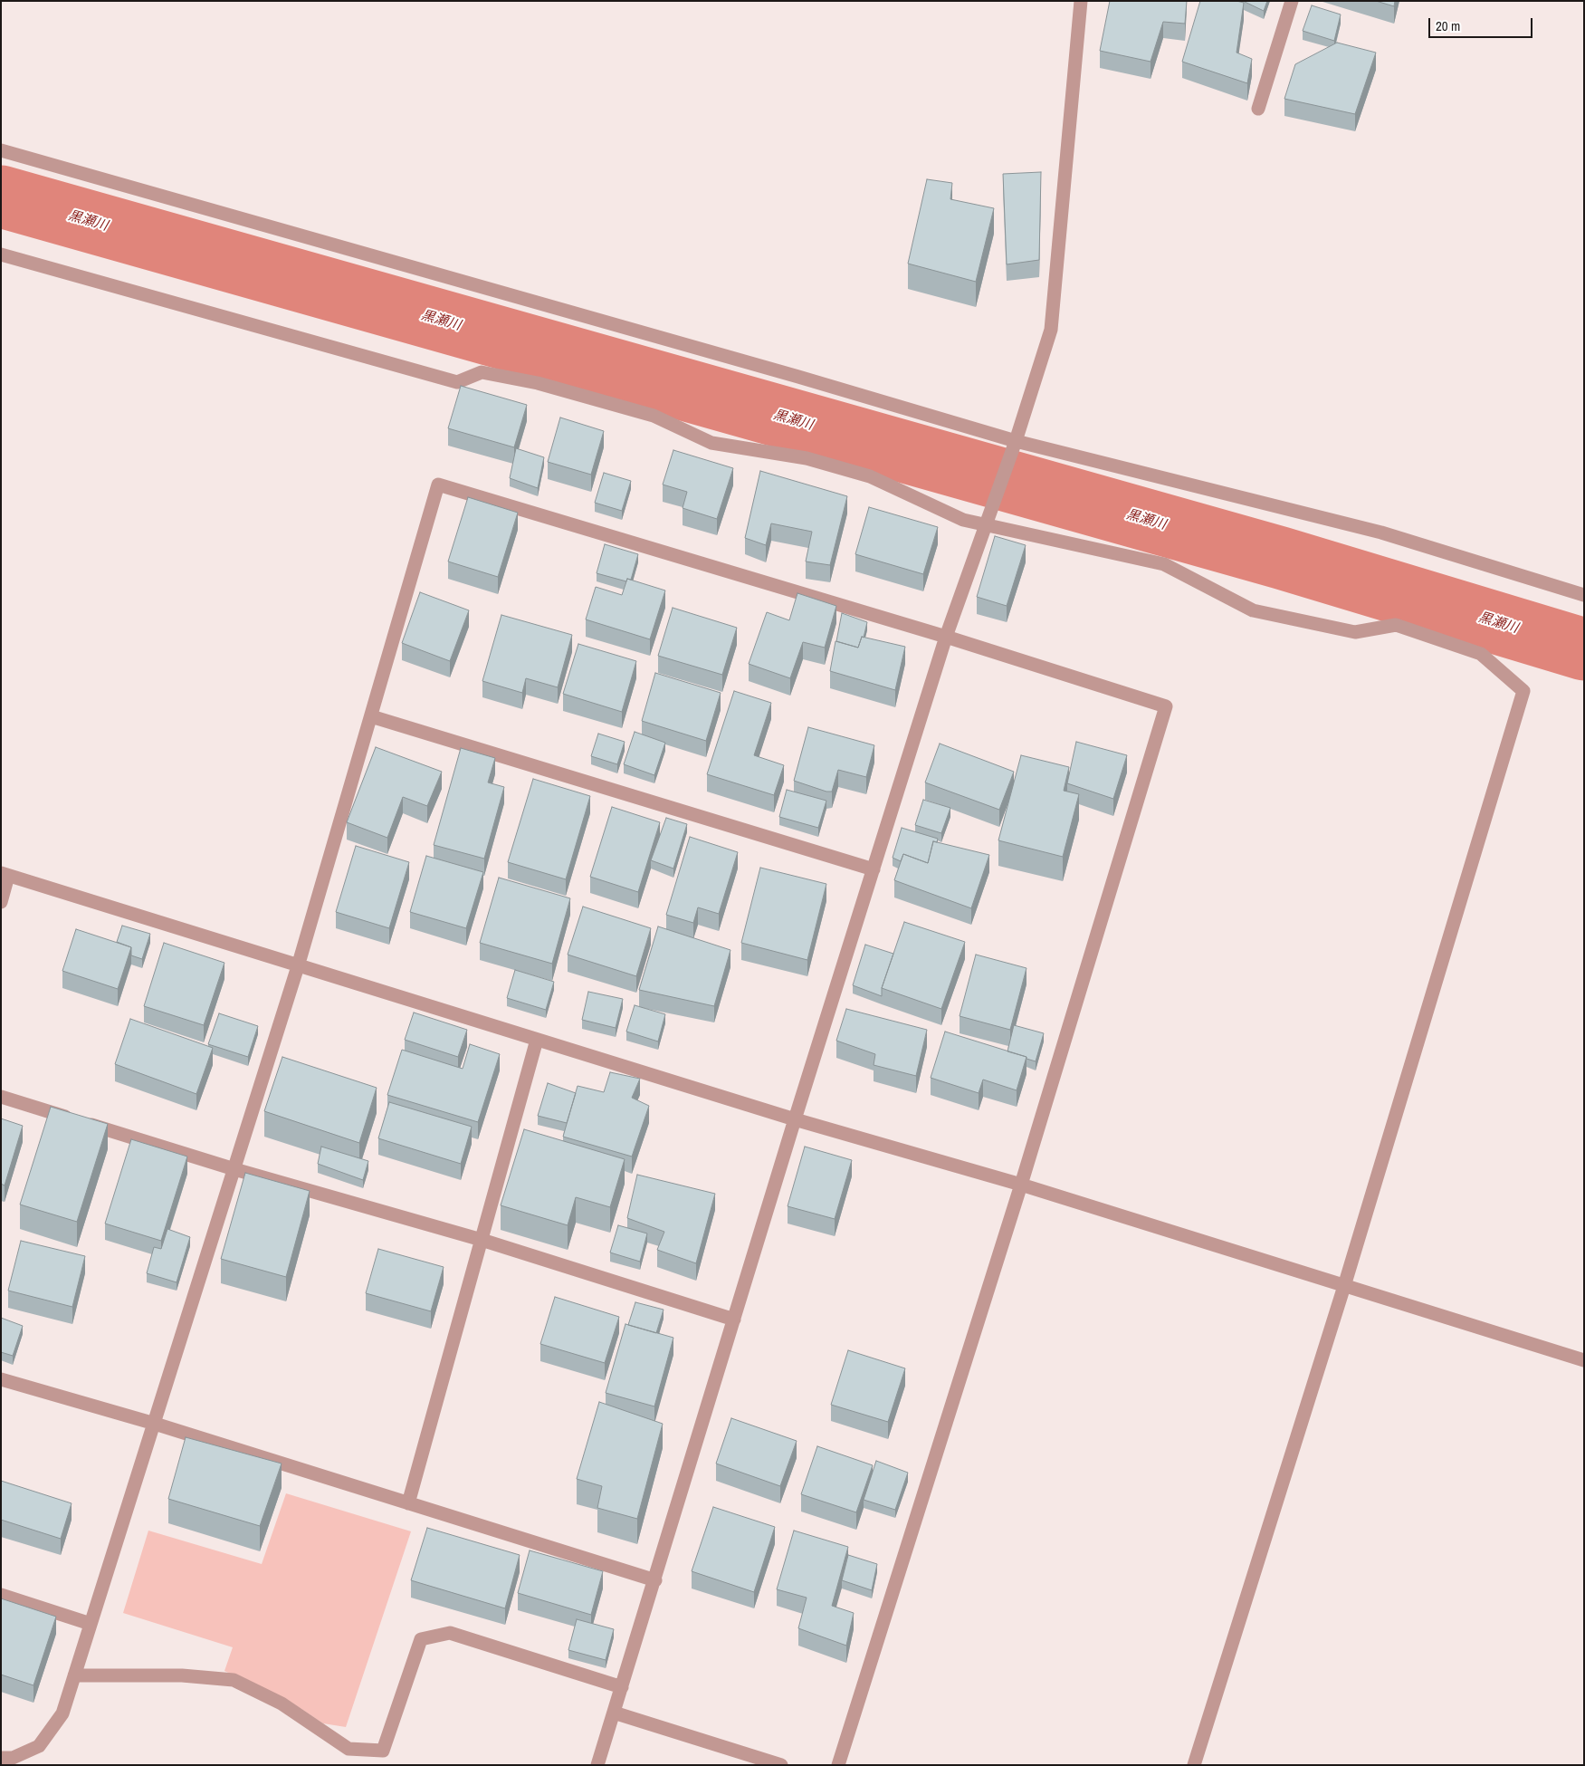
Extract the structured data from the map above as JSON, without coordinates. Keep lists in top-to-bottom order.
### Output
{
  "water": ["黒瀬川"],
  "scale_bar": "20 m"
}
